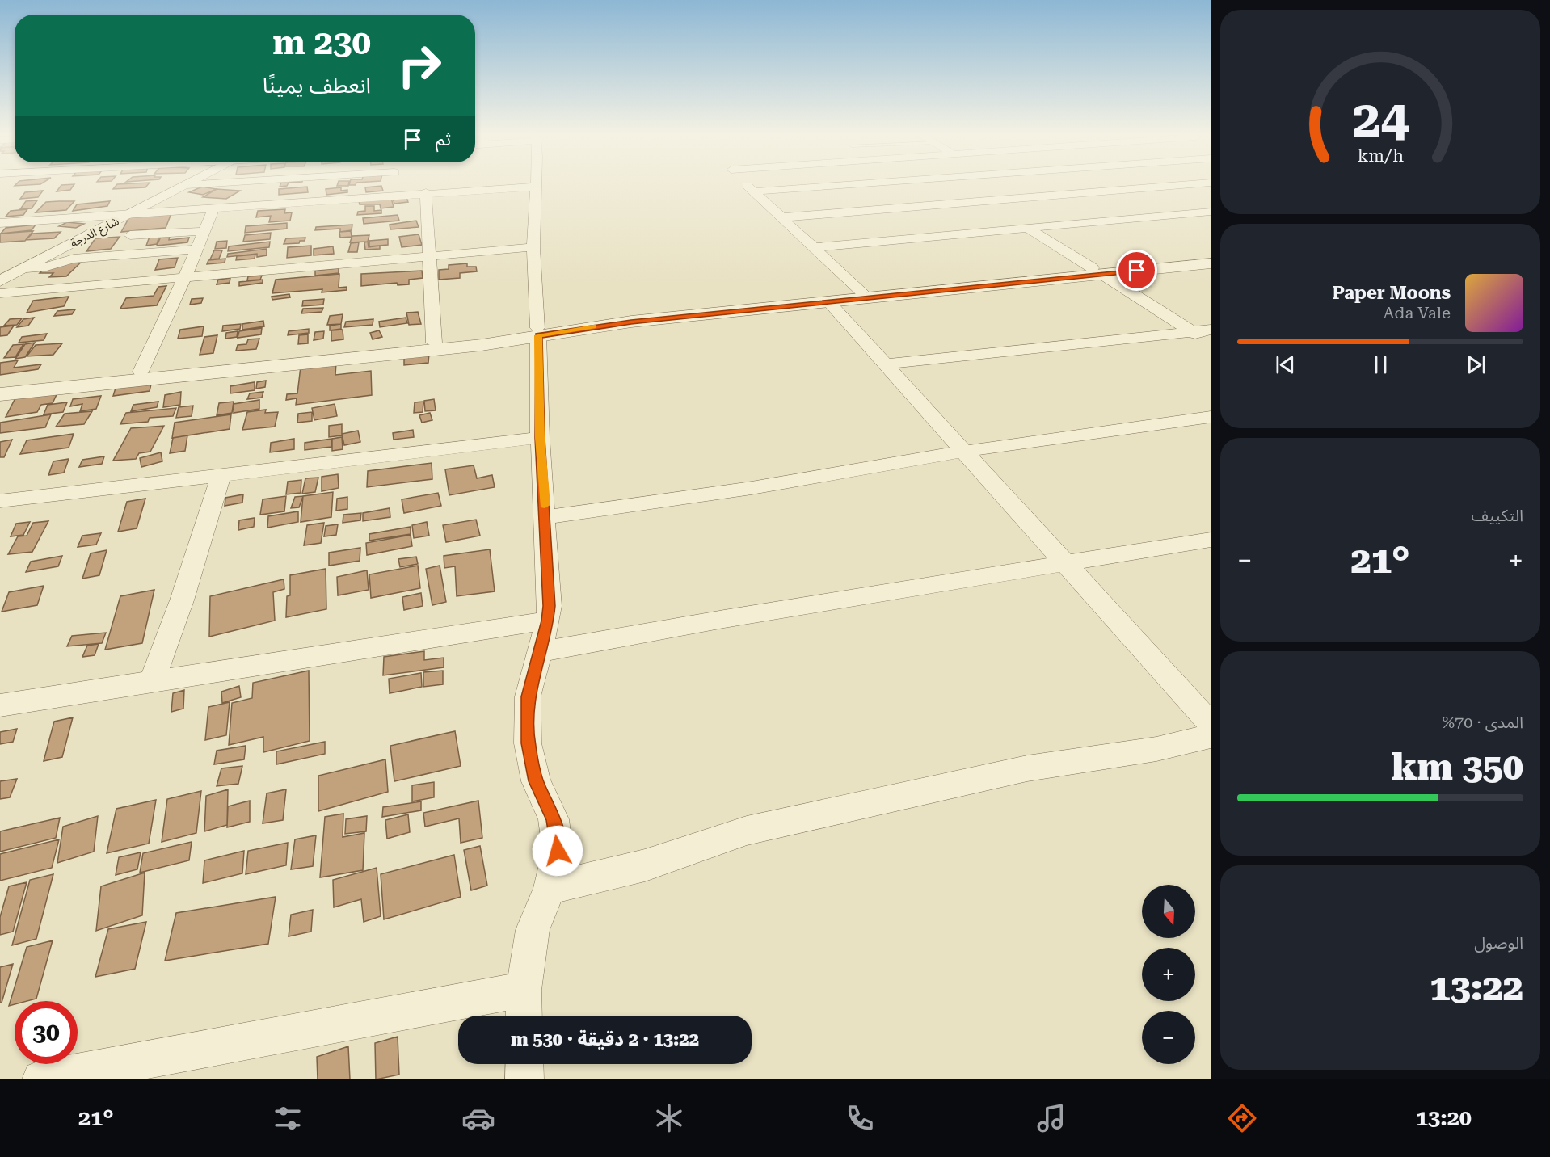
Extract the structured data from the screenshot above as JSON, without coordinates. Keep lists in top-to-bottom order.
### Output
{
  "streets": {
    "street": ["شارع الدرجة"]
  },
  "north": "bottom",
  "page": {
    "turn": ["230 m", "انعطف يمينًا"],
    "then": "ثم",
    "song": ["Paper Moons", "Ada Vale"],
    "tile": [
      "التكييف",
      ["المدى · 70%", "350 km"],
      ["الوصول", "13:22"]
    ],
    "heat": ["−", "21°", "+"],
    "map_buttons": ["+", "−"],
    "limit": "30",
    "trip": "13:22 · 2 دقيقة · 530 m",
    "tabs": ["13:20", "21°"],
    "gauge": ["24", "km/h"]
  }
}
